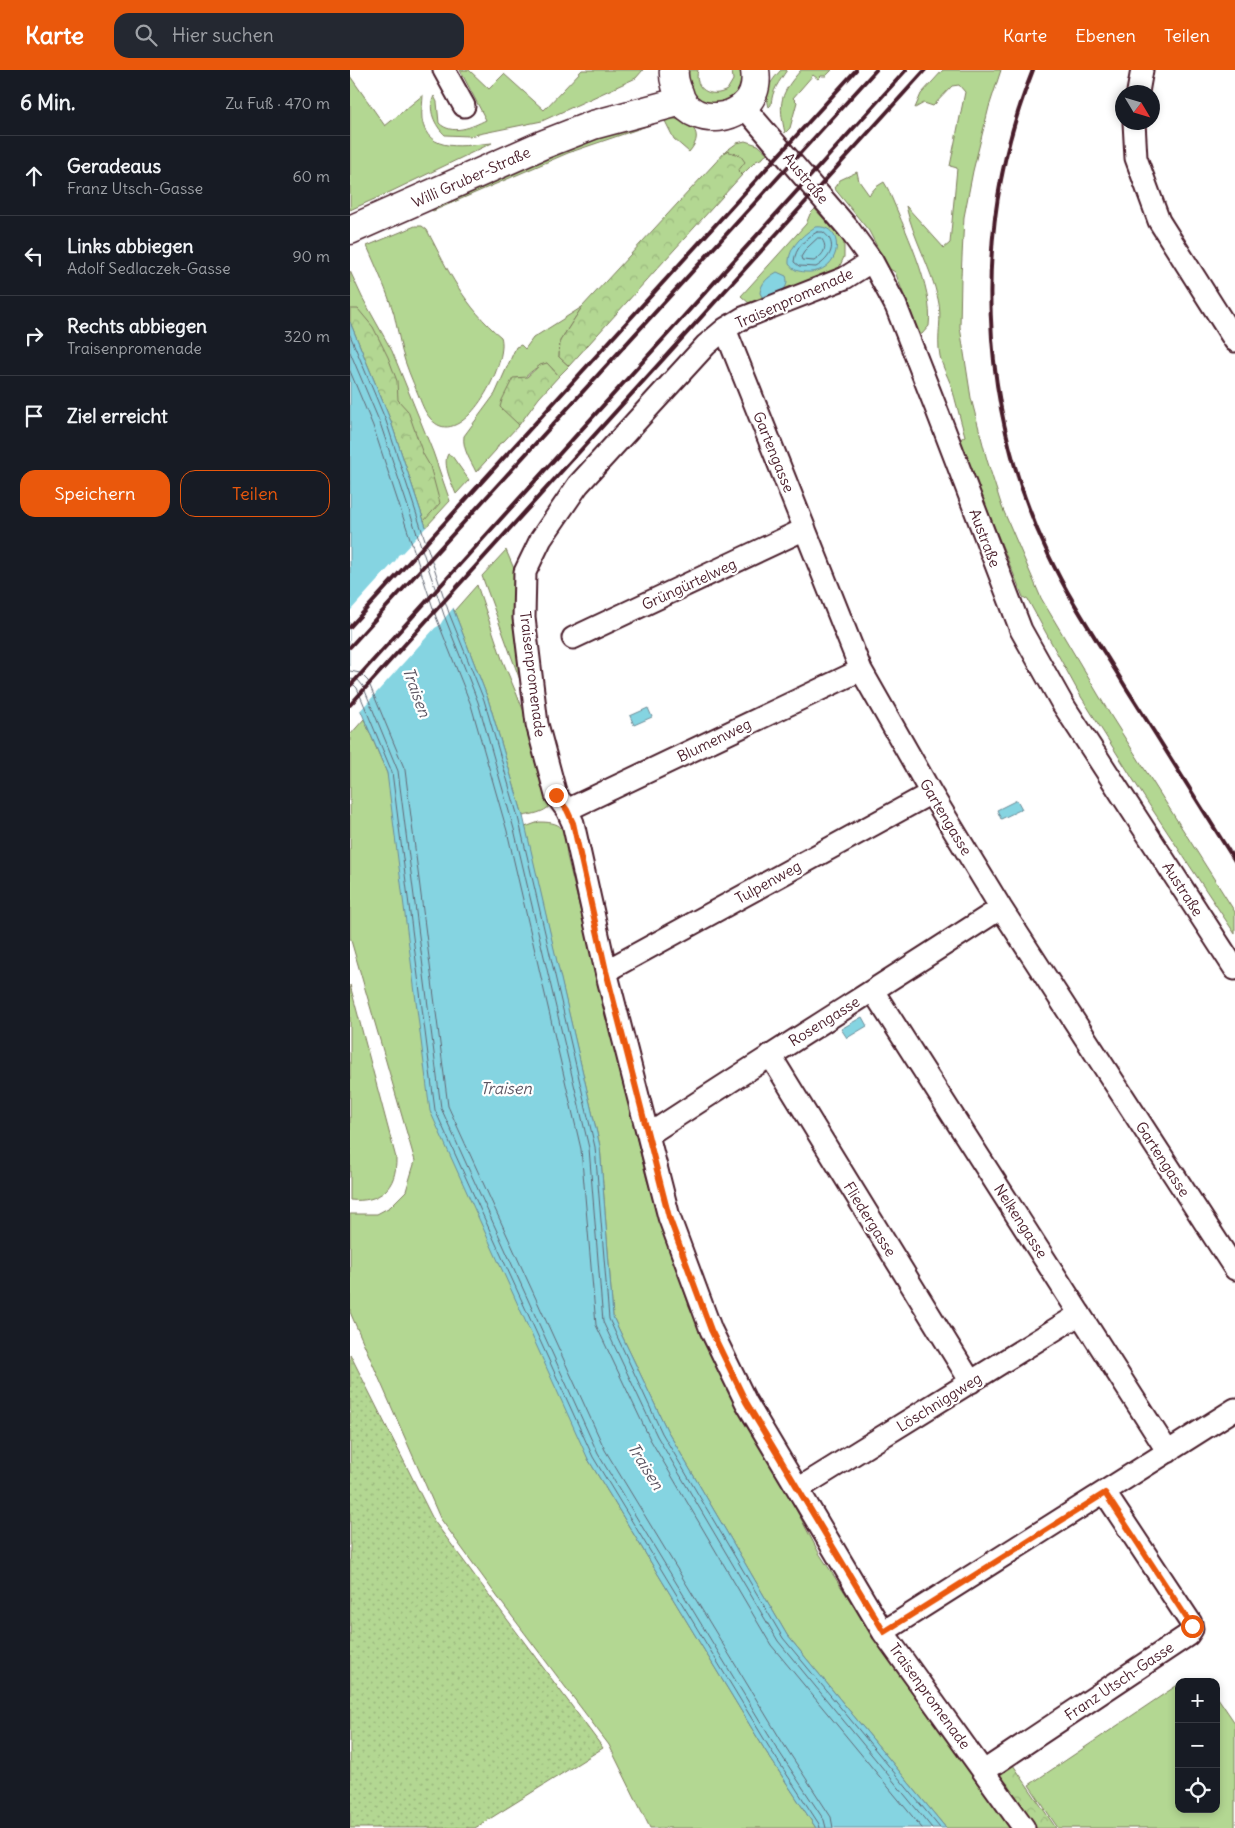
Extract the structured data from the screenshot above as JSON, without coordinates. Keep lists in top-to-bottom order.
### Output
{
  "streets": {
    "street": [
      "Willi Gruber-Straße",
      "Austraße",
      "Traisenpromenade",
      "Gartengasse",
      "Grüngürtelweg",
      "Blumenweg",
      "Tulpenweg",
      "Rosengasse",
      "Fliedergasse",
      "Nelkengasse",
      "Löschniggweg",
      "Franz Utsch-Gasse"
    ]
  },
  "crossings": [
    ["Austraße", "Traisenpromenade"],
    ["Traisenpromenade", "Gartengasse"],
    ["Traisenpromenade", "Blumenweg"],
    ["Traisenpromenade", "Tulpenweg"],
    ["Traisenpromenade", "Rosengasse"],
    ["Traisenpromenade", "Löschniggweg"],
    ["Traisenpromenade", "Franz Utsch-Gasse"],
    ["Gartengasse", "Grüngürtelweg"],
    ["Gartengasse", "Blumenweg"],
    ["Gartengasse", "Tulpenweg"],
    ["Gartengasse", "Rosengasse"],
    ["Rosengasse", "Fliedergasse"],
    ["Rosengasse", "Nelkengasse"],
    ["Fliedergasse", "Löschniggweg"],
    ["Nelkengasse", "Löschniggweg"]
  ],
  "water": ["Traisen"],
  "north": "bottom right",
  "page": {
    "header": "Karte",
    "search": "Hier suchen",
    "nav": ["Karte", "Ebenen", "Teilen"],
    "heading": ["6 Min.", "Zu Fuß · 470 m"],
    "list": [
      ["Geradeaus", "Franz Utsch-Gasse", "60 m"],
      ["Links abbiegen", "Adolf Sedlaczek-Gasse", "90 m"],
      ["Rechts abbiegen", "Traisenpromenade", "320 m"],
      "Ziel erreicht"
    ],
    "buttons": ["Speichern", "Teilen"],
    "map_buttons": ["+", "−"]
  }
}
